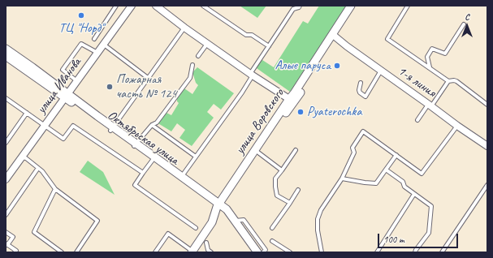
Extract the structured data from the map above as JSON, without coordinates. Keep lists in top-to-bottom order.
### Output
{
  "streets": {
    "street": [
      "1-я линия",
      "улица Иванова",
      "улица Воровского",
      "Октябрьская улица"
    ]
  },
  "crossings": [
    ["1-я линия", "улица Воровского"],
    ["улица Иванова", "Октябрьская улица"],
    ["улица Воровского", "Октябрьская улица"]
  ],
  "places": [
    "ТЦ \"Норд\"",
    "Алые паруса",
    "Пожарная часть № 124",
    "Pyaterochka"
  ],
  "scale_bar": "100 m",
  "north": "top"
}
